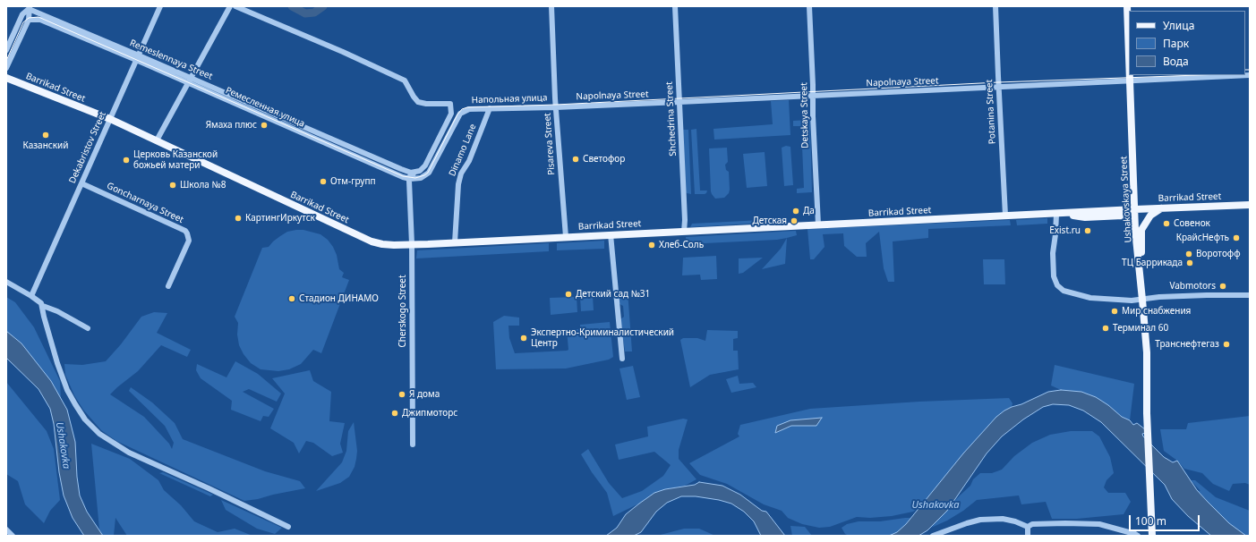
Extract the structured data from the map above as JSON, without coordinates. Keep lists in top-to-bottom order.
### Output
{
  "streets": {
    "main road": ["Barrikad Street", "Ushakovskaya Street"],
    "street": [
      "Remeslennaya Street",
      "Napolnaya Street",
      "Напольная улица",
      "Ремесленная улица",
      "Potanina Street",
      "Detskaya Street",
      "Shchedrina Street",
      "Pisareva Street",
      "Dekabristov Street",
      "Dinamo Lane",
      "Goncharnaya Street",
      "Cherskogo Street"
    ]
  },
  "crossings": [
    ["Remeslennaya Street", "Напольная улица"],
    ["Remeslennaya Street", "Ремесленная улица"],
    ["Remeslennaya Street", "Dekabristov Street"],
    ["Remeslennaya Street", "Cherskogo Street"],
    ["Napolnaya Street", "Напольная улица"],
    ["Napolnaya Street", "Potanina Street"],
    ["Napolnaya Street", "Detskaya Street"],
    ["Napolnaya Street", "Shchedrina Street"],
    ["Napolnaya Street", "Pisareva Street"],
    ["Napolnaya Street", "Ushakovskaya Street"],
    ["Barrikad Street", "Potanina Street"],
    ["Barrikad Street", "Detskaya Street"],
    ["Barrikad Street", "Shchedrina Street"],
    ["Barrikad Street", "Pisareva Street"],
    ["Barrikad Street", "Dekabristov Street"],
    ["Barrikad Street", "Dinamo Lane"],
    ["Barrikad Street", "Ushakovskaya Street"],
    ["Barrikad Street", "Cherskogo Street"],
    ["Напольная улица", "Ремесленная улица"],
    ["Напольная улица", "Pisareva Street"],
    ["Напольная улица", "Dinamo Lane"],
    ["Ремесленная улица", "Dekabristov Street"],
    ["Ремесленная улица", "Cherskogo Street"],
    ["Dekabristov Street", "Goncharnaya Street"]
  ],
  "water": ["Ushakovka"],
  "places": [
    "Ямаха плюс",
    "Казанский",
    "Светофор",
    "Церковь Казанской божьей матери",
    "Отм-групп",
    "Школа №8",
    "Да",
    "КартингИркутск",
    "Детская",
    "Совенок",
    "Exist.ru",
    "КрайсНефть",
    "Хлеб-Соль",
    "Воротофф",
    "ТЦ Баррикада",
    "Vabmotors",
    "Детский сад №31",
    "Стадион ДИНАМО",
    "Мир снабжения",
    "Терминал 60",
    "Экспертно-Криминалистический Центр",
    "Транснефтегаз",
    "Я дома",
    "Джипмоторс"
  ],
  "legend": ["Улица", "Парк", "Вода"],
  "scale_bar": "100 m"
}
